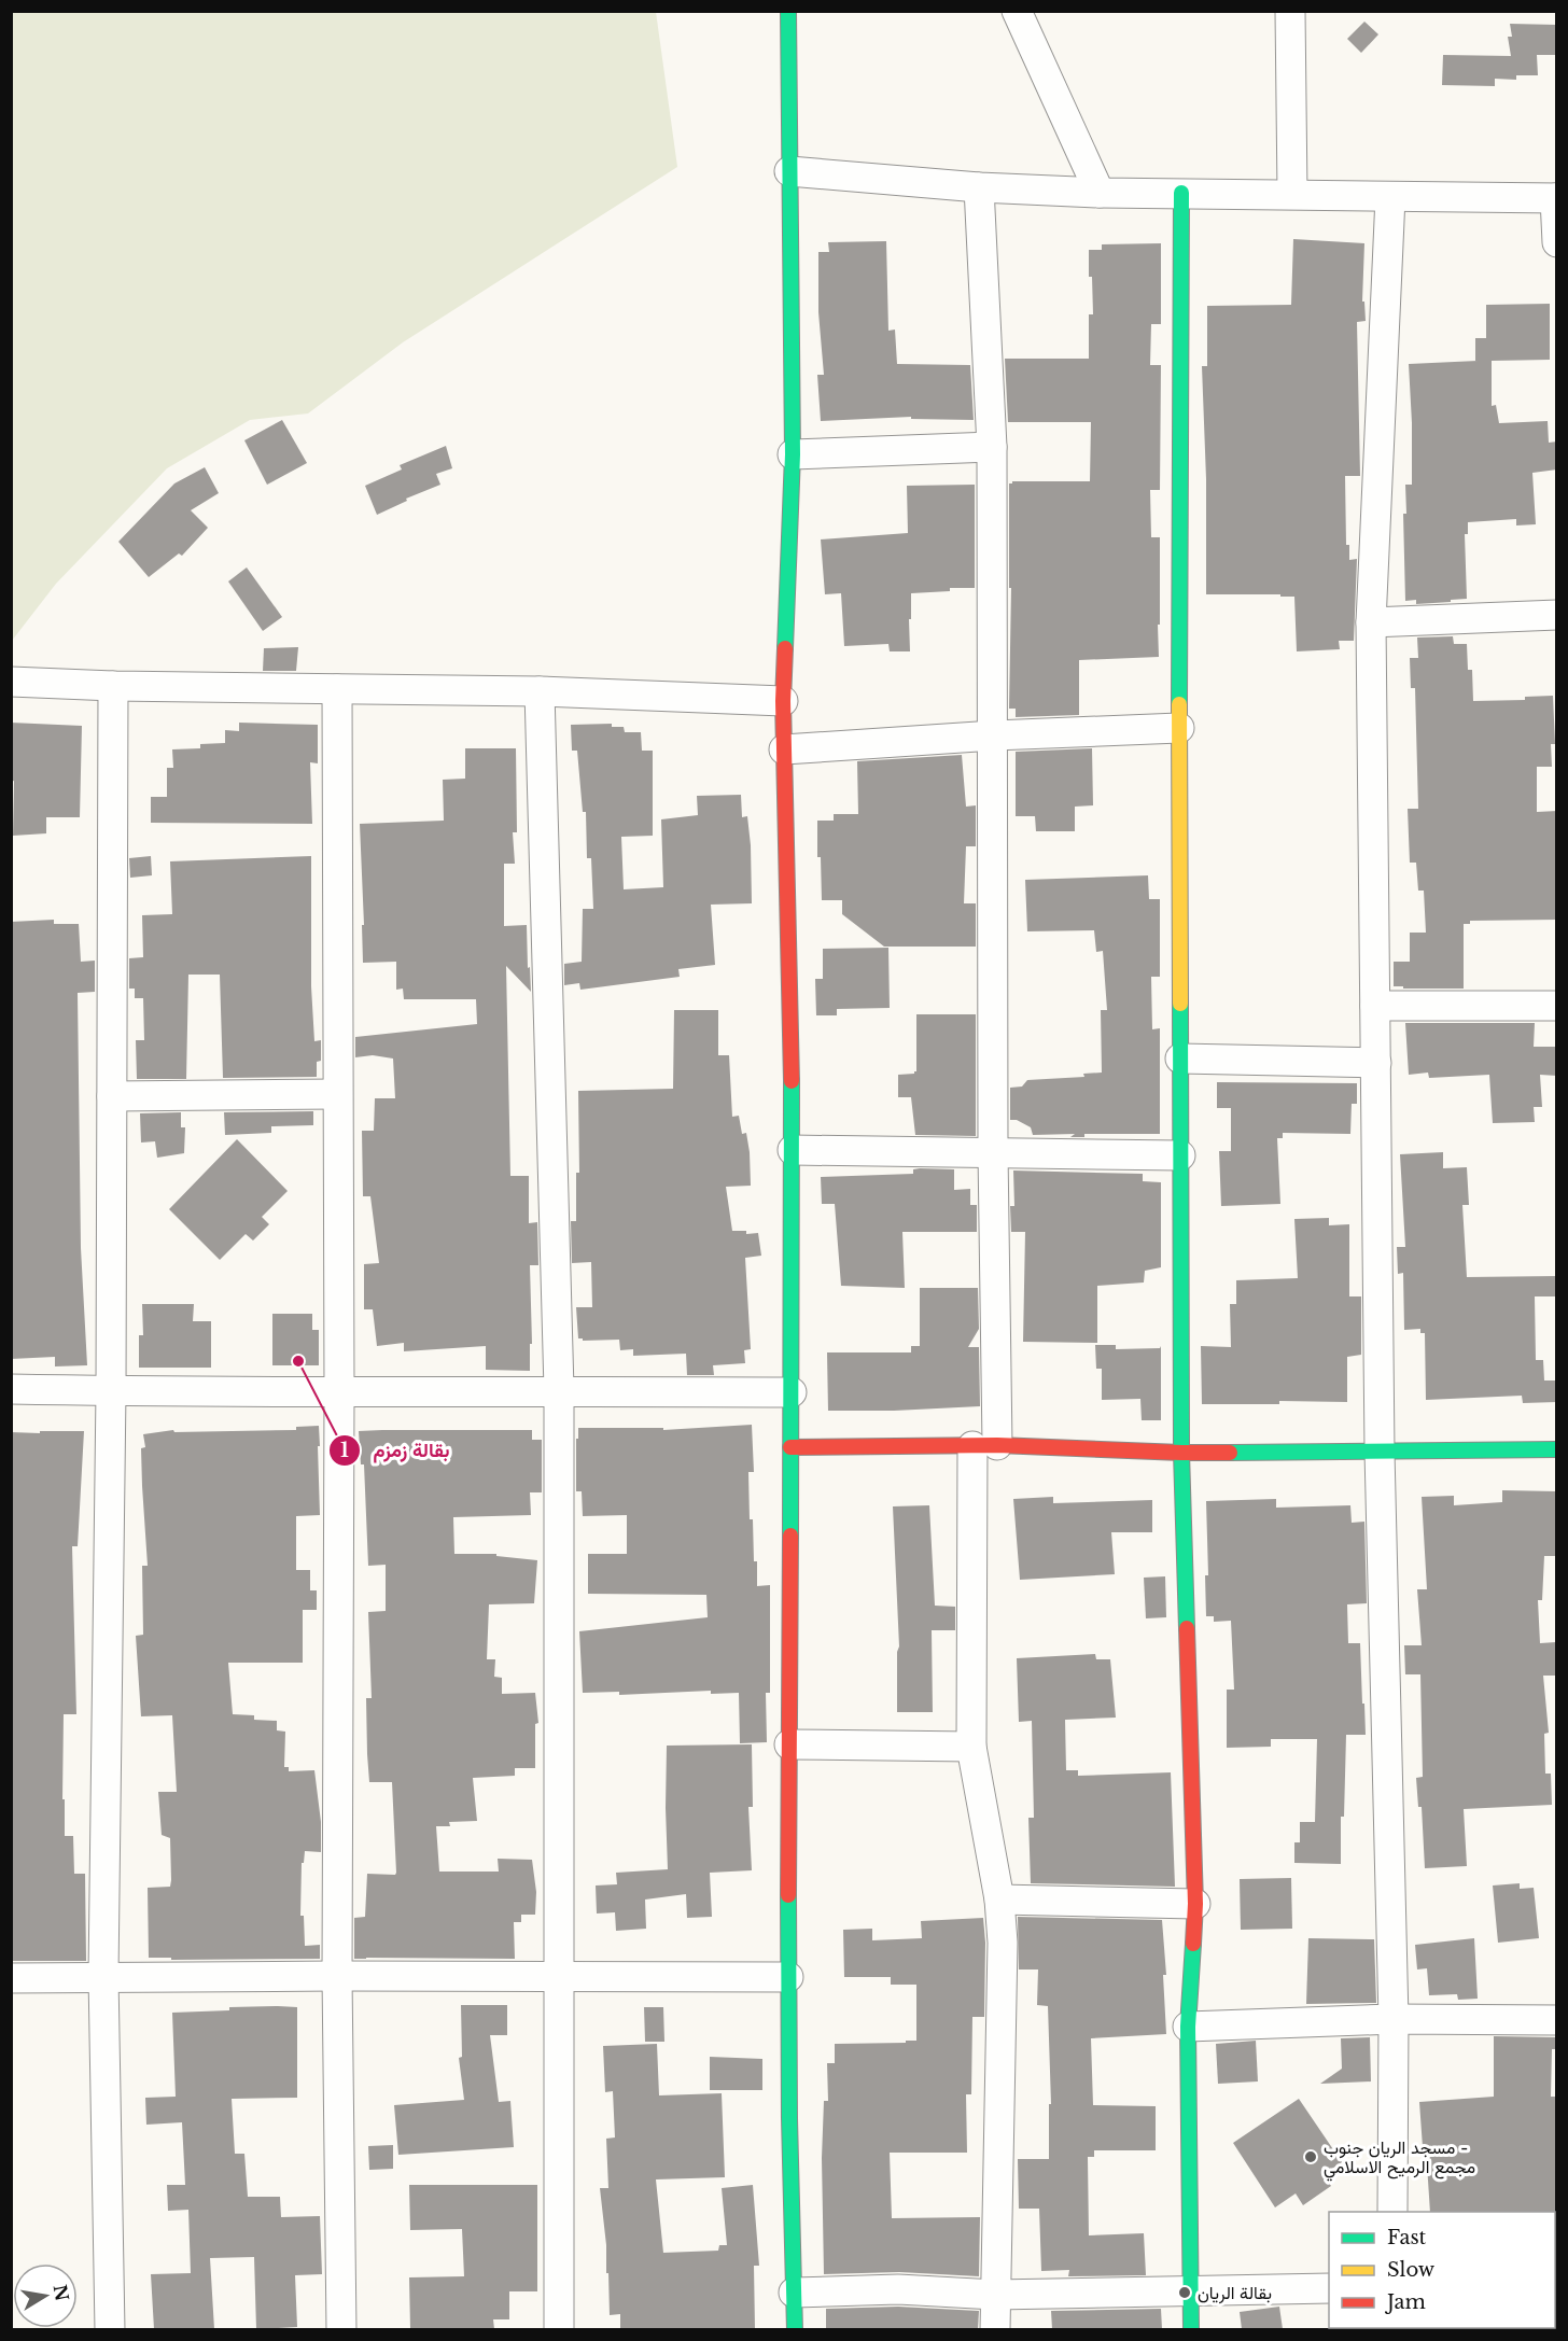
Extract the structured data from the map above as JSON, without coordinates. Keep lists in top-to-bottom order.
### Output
{
  "places": ["بقالة زمزم", "مسجد الريان جنوب - مجمع الرميح الاسلامي", "بقالة الريان"],
  "legend": ["Fast", "Slow", "Jam"],
  "north": "right"
}
